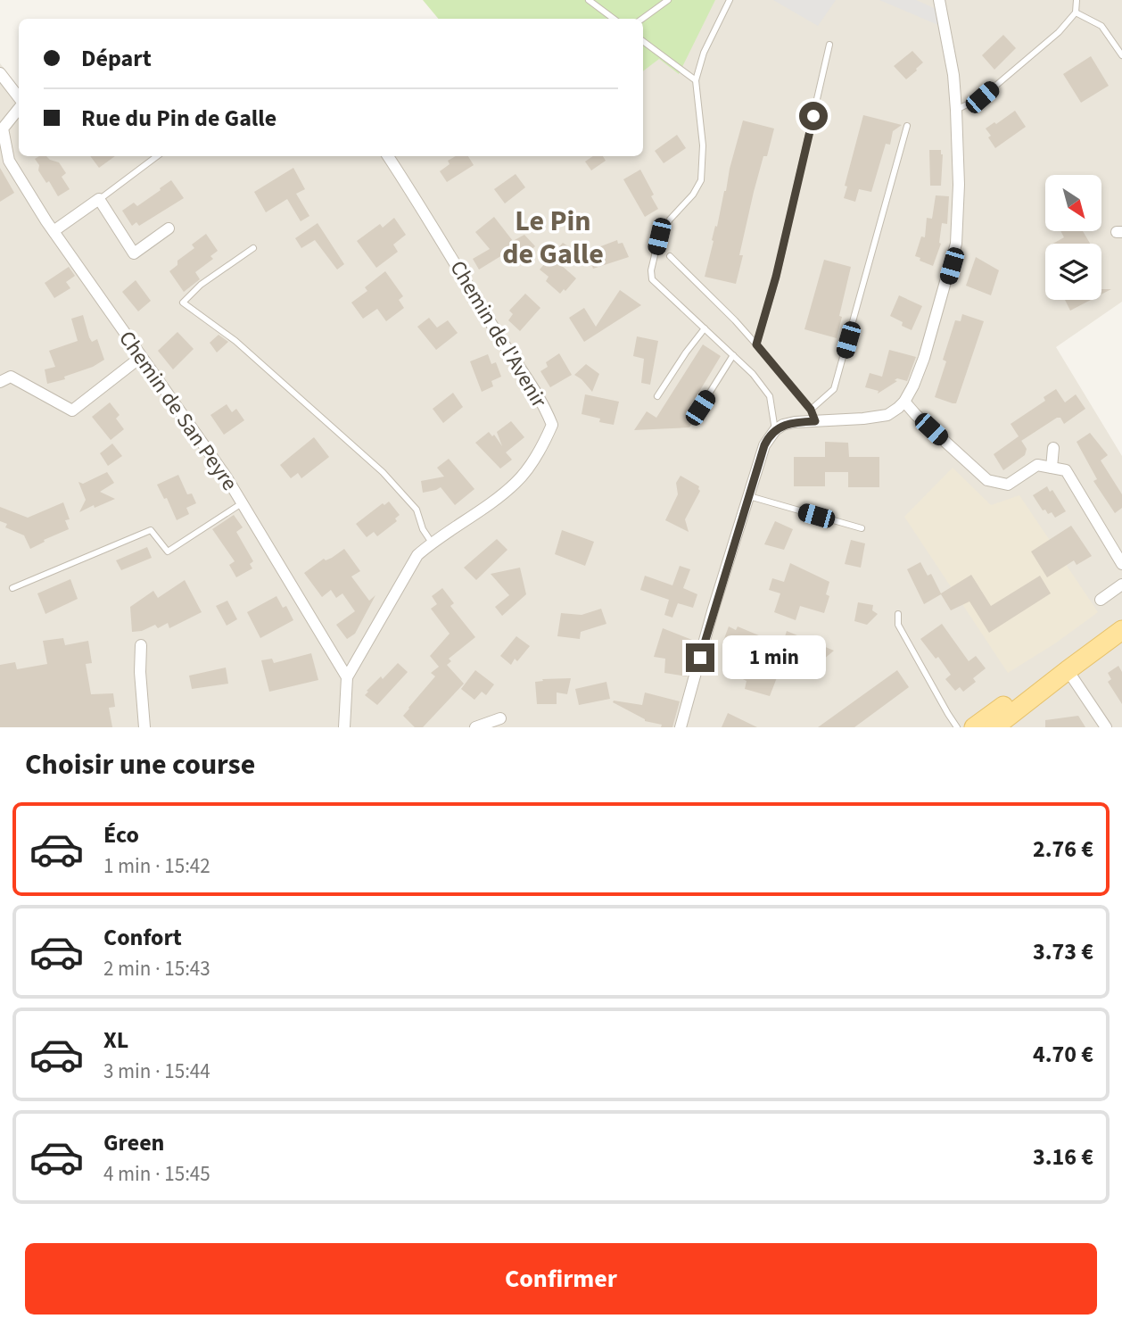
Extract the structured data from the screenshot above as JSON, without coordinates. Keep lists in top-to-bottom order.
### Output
{
  "streets": {
    "street": ["Chemin de l'Avenir", "Chemin de San Peyre"]
  },
  "crossings": [
    ["Chemin de l'Avenir", "Chemin de San Peyre"]
  ],
  "districts": ["Le Pin de Galle"],
  "north": "bottom right",
  "page": {
    "banner": ["Départ", "Rue du Pin de Galle"],
    "bubble": "1 min",
    "heading": "Choisir une course",
    "list": [
      {
        "name": "Éco",
        "note": "1 min · 15:42",
        "value": "2.76 €"
      },
      {
        "name": "Confort",
        "note": "2 min · 15:43",
        "value": "3.73 €"
      },
      {
        "name": "XL",
        "note": "3 min · 15:44",
        "value": "4.70 €"
      },
      {
        "name": "Green",
        "note": "4 min · 15:45",
        "value": "3.16 €"
      }
    ],
    "buttons": "Confirmer"
  }
}
